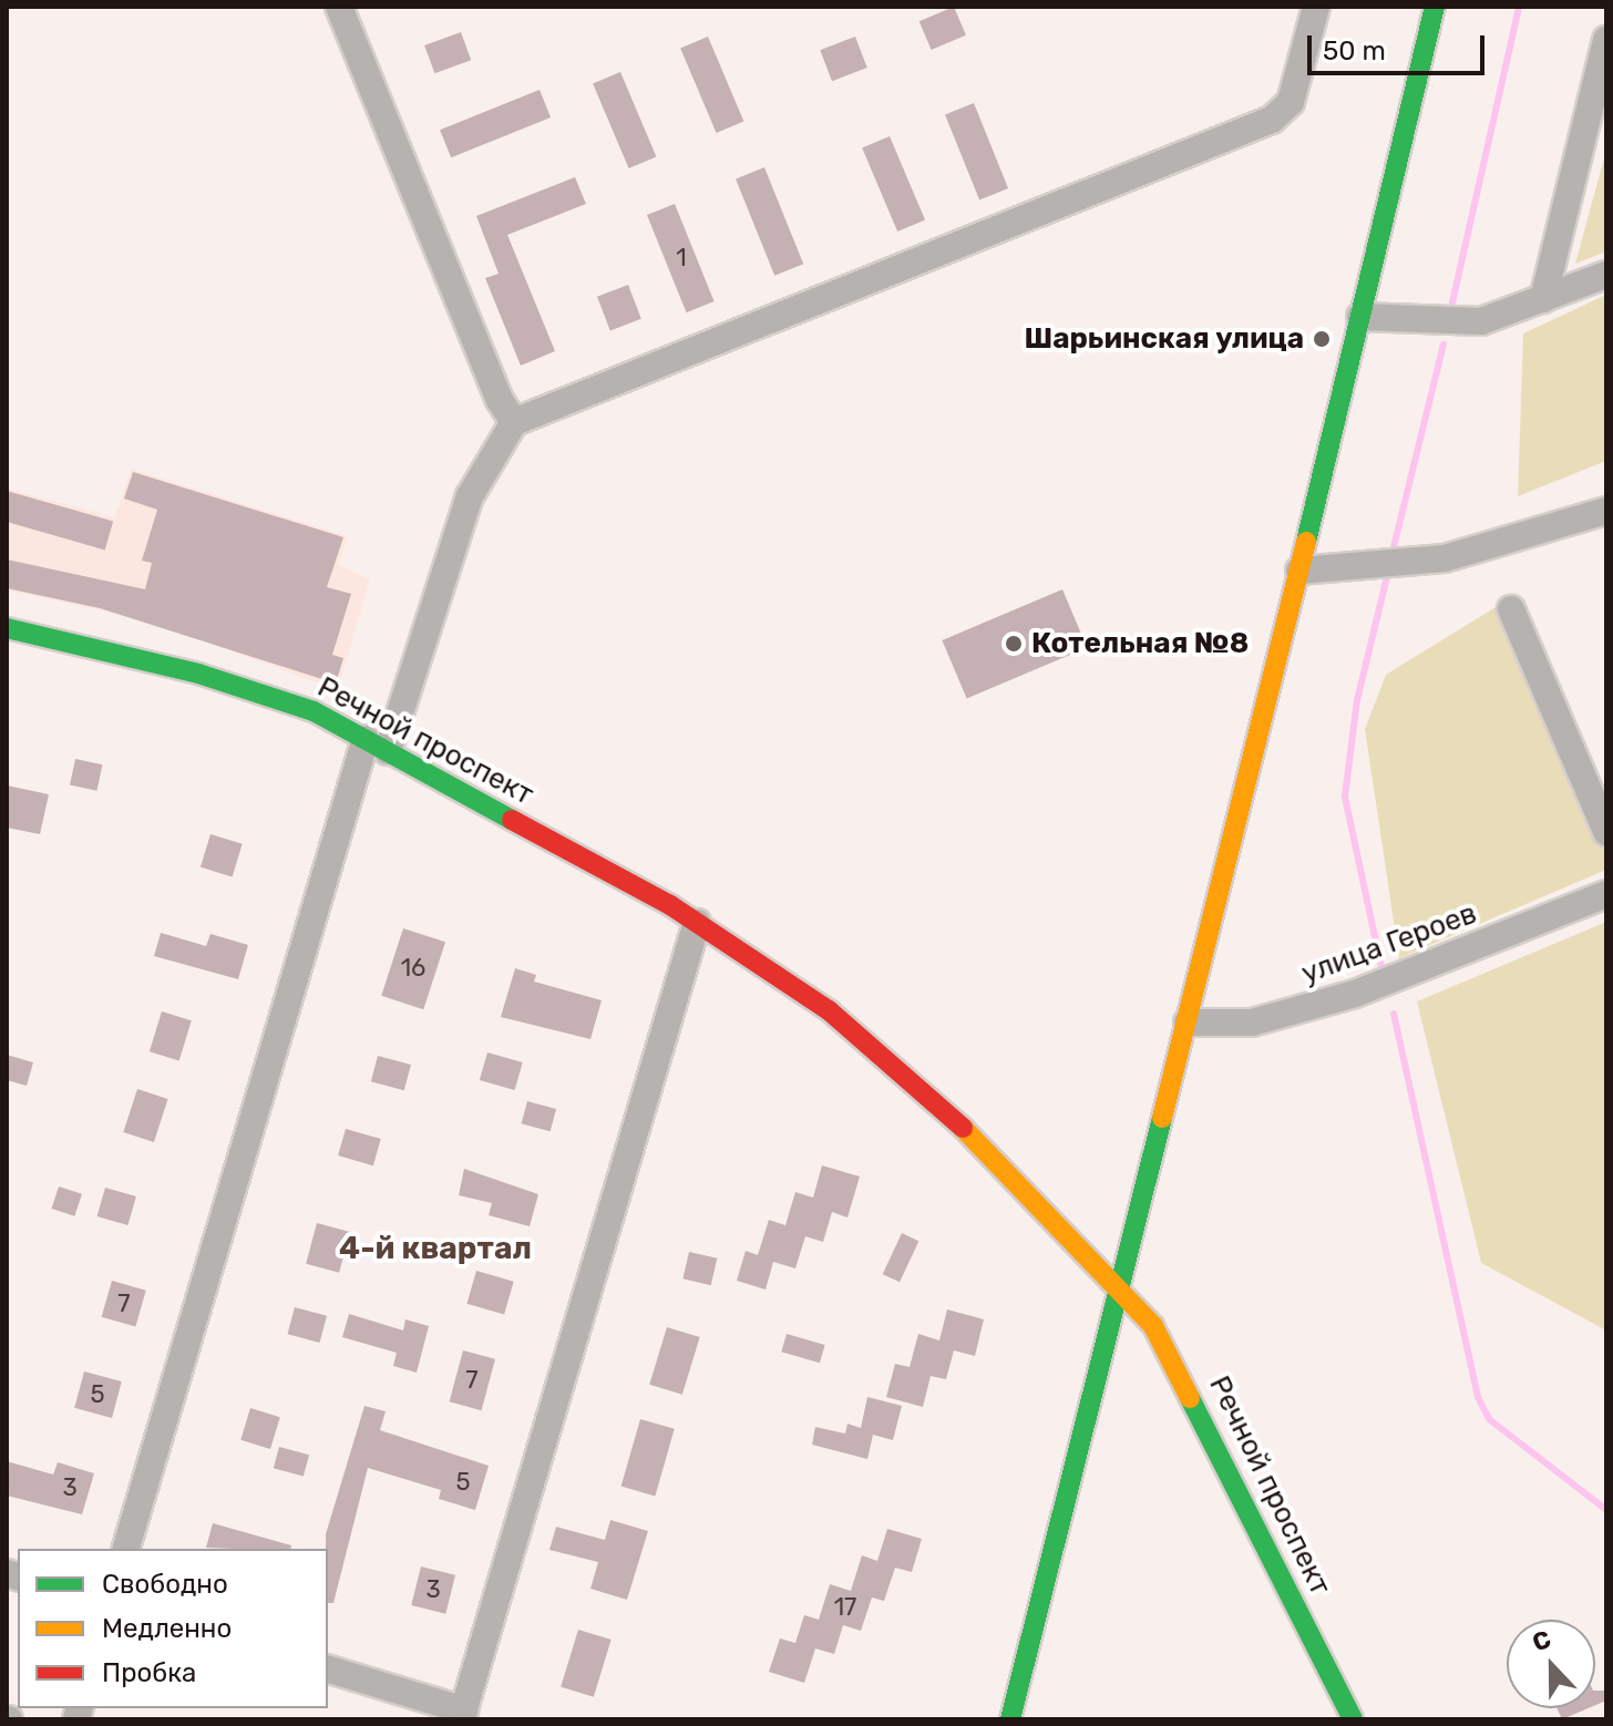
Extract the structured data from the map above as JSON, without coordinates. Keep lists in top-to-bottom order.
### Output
{
  "streets": {
    "street": ["Речной проспект", "улица Героев"]
  },
  "districts": ["4-й квартал"],
  "places": ["Шарьинская улица", "Котельная №8"],
  "house_numbers": [
    "1",
    "16",
    "7",
    "7",
    "5",
    "5",
    "3",
    "3",
    "17"
  ],
  "legend": ["Свободно", "Медленно", "Пробка"],
  "scale_bar": "50 m",
  "north": "top"
}
